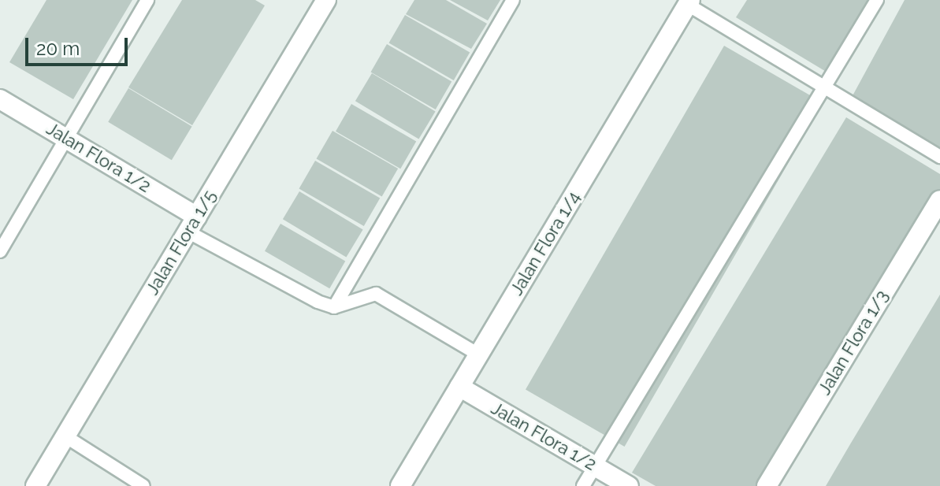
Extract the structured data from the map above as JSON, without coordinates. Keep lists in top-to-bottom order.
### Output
{
  "streets": {
    "street": [
      "Jalan Flora 1/2",
      "Jalan Flora 1/5",
      "Jalan Flora 1/4",
      "Jalan Flora 1/3"
    ]
  },
  "crossings": [
    ["Jalan Flora 1/2", "Jalan Flora 1/5"],
    ["Jalan Flora 1/2", "Jalan Flora 1/4"]
  ],
  "scale_bar": "20 m"
}
